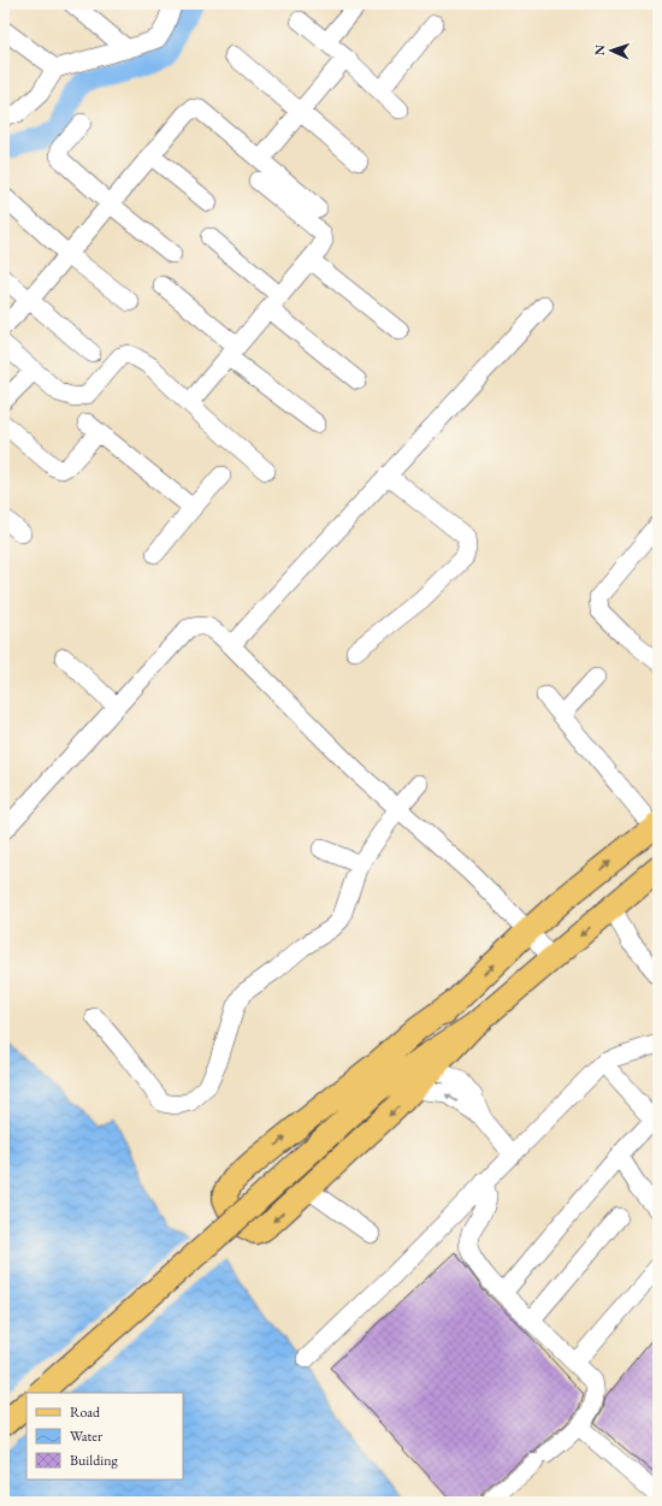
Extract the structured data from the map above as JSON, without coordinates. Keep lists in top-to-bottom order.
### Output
{
  "legend": ["Road", "Water", "Building"],
  "north": "left"
}
